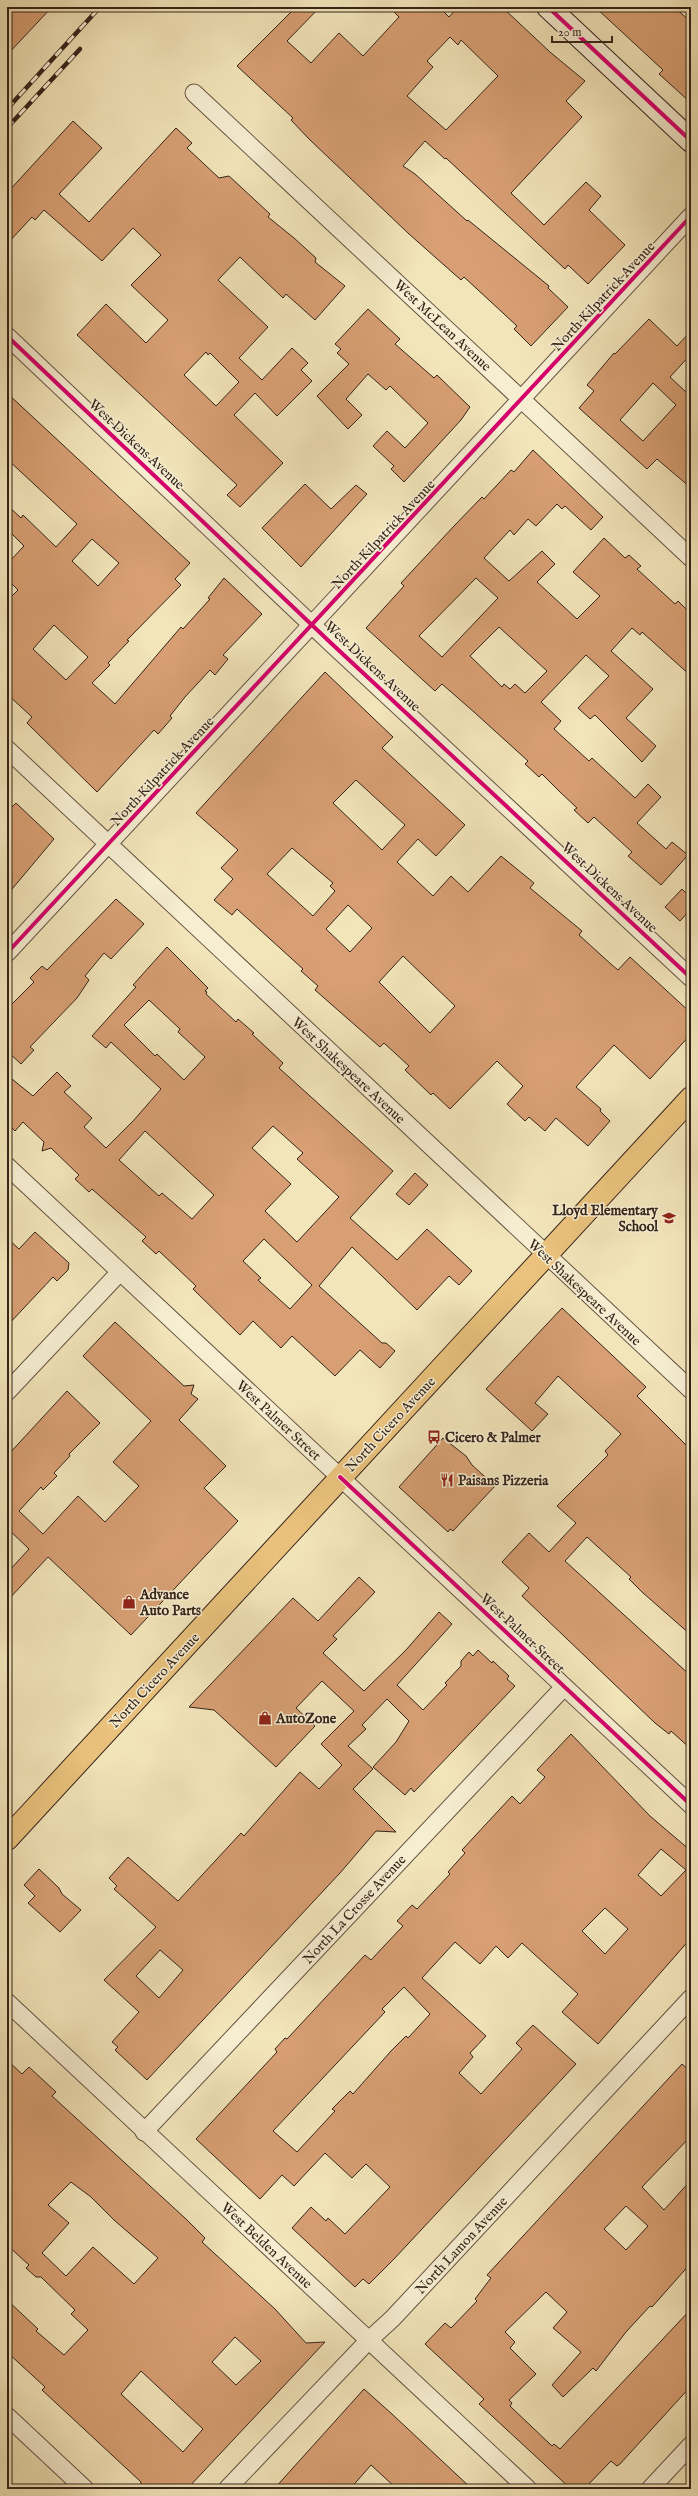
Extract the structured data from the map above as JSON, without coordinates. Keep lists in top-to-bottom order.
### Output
{
  "streets": {
    "main road": ["North Cicero Avenue"],
    "street": [
      "North Kilpatrick Avenue",
      "West McLean Avenue",
      "West Dickens Avenue",
      "West Shakespeare Avenue",
      "West Palmer Street",
      "North La Crosse Avenue",
      "West Belden Avenue",
      "North Lamon Avenue"
    ]
  },
  "crossings": [
    ["North Kilpatrick Avenue", "West McLean Avenue"],
    ["North Kilpatrick Avenue", "West Dickens Avenue"],
    ["North Kilpatrick Avenue", "West Shakespeare Avenue"],
    ["West Shakespeare Avenue", "North Cicero Avenue"],
    ["West Palmer Street", "North Cicero Avenue"],
    ["West Palmer Street", "North La Crosse Avenue"],
    ["North La Crosse Avenue", "West Belden Avenue"],
    ["West Belden Avenue", "North Lamon Avenue"]
  ],
  "places": {
    "school or university": ["Lloyd Elementary School"],
    "bus stop": ["Cicero & Palmer"],
    "restaurant": ["Paisans Pizzeria"],
    "shop": ["Advance Auto Parts", "AutoZone"]
  },
  "scale_bar": "20 m"
}
